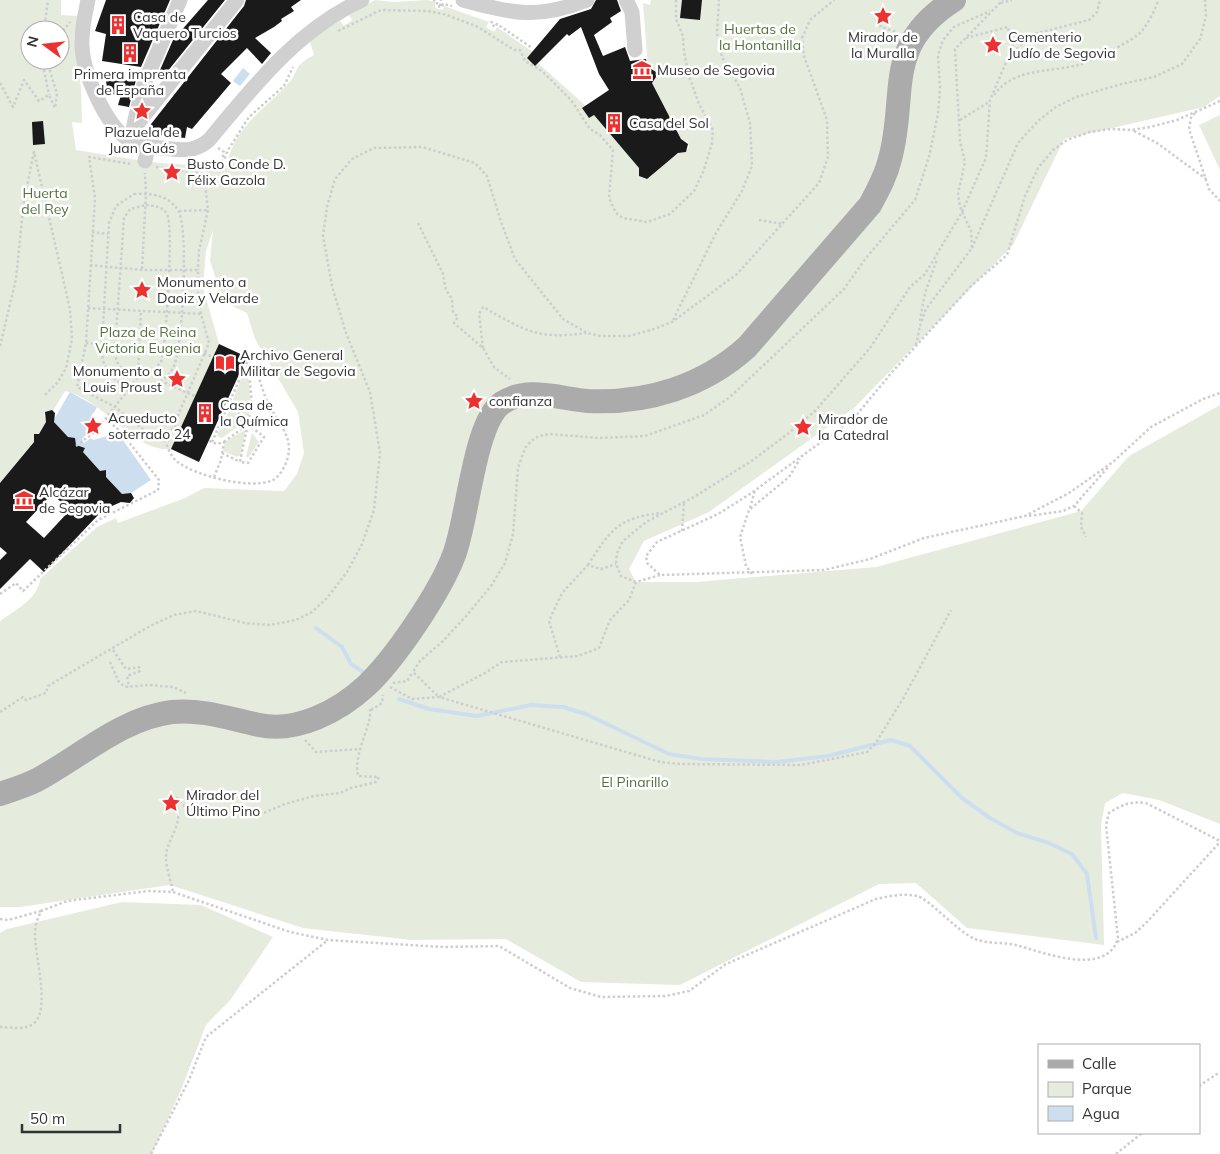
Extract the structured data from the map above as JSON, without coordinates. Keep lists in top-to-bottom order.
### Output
{
  "parks": [
    "Huertas de la Hontanilla",
    "Huerta del Rey",
    "Plaza de Reina Victoria Eugenia",
    "El Pinarillo"
  ],
  "places": {
    "place": [
      "Mirador de la Muralla",
      "Cementerio Judío de Segovia",
      "Plazuela de Juan Guás",
      "Busto Conde D. Félix Gazola",
      "Monumento a Daoiz y Velarde",
      "Monumento a Louis Proust",
      "confianza",
      "Acueducto soterrado 24",
      "Mirador de la Catedral",
      "Mirador del Último Pino"
    ],
    "building": [
      "Casa de Vaquero Turcios",
      "Primera imprenta de España",
      "Casa del Sol",
      "Casa de la Química"
    ],
    "museum": ["Museo de Segovia", "Alcázar de Segovia"],
    "library": ["Archivo General Militar de Segovia"]
  },
  "legend": ["Calle", "Parque", "Agua"],
  "scale_bar": "50 m",
  "north": "left"
}
